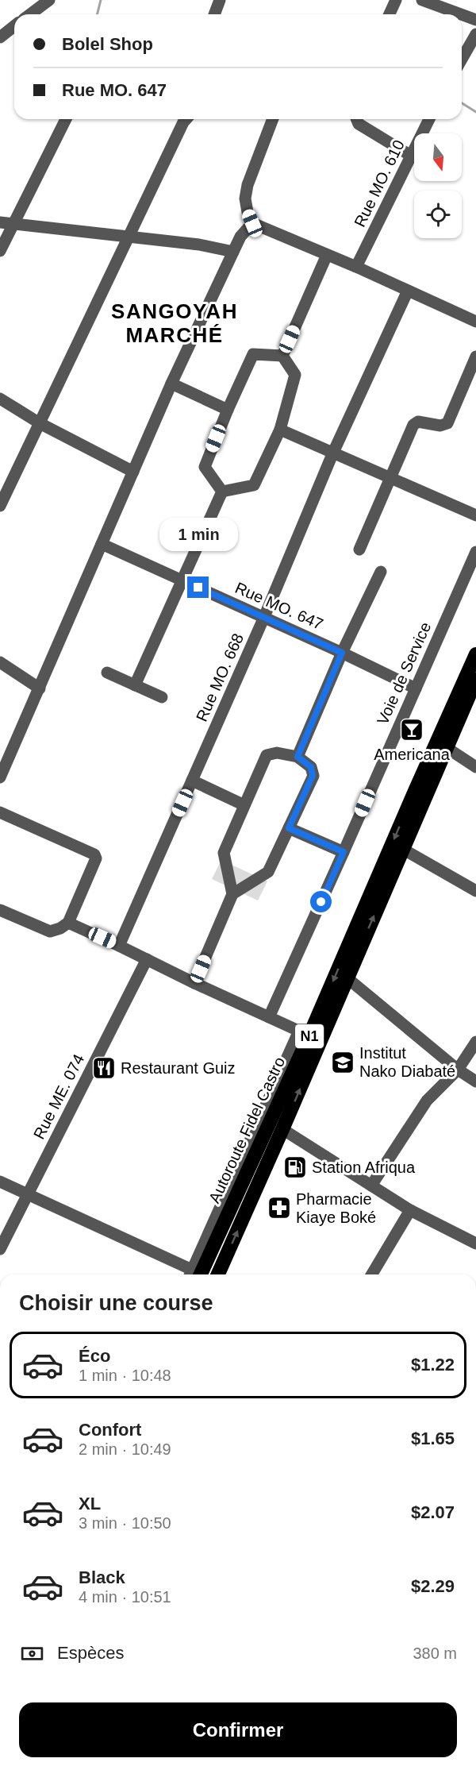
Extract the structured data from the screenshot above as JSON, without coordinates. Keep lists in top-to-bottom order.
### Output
{
  "streets": {
    "highway": ["N1", "Autoroute Fidel Castro"],
    "street": [
      "Rue MO. 610",
      "Rue MO. 647",
      "Voie de Service",
      "Rue MO. 668",
      "Rue ME. 074"
    ]
  },
  "crossings": [
    ["Rue MO. 647", "Voie de Service"],
    ["Rue MO. 647", "Rue MO. 668"]
  ],
  "districts": ["SANGOYAH MARCHÉ"],
  "places": {
    "bar": ["Americana"],
    "school or university": ["Institut Nako Diabaté"],
    "restaurant": ["Restaurant Guiz"],
    "fuel station": ["Station Afriqua"],
    "pharmacy": ["Pharmacie Kiaye Boké"]
  },
  "north": "bottom",
  "page": {
    "banner": ["Bolel Shop", "Rue MO. 647"],
    "bubble": "1 min",
    "heading": "Choisir une course",
    "list": [
      {
        "name": "Éco",
        "note": "1 min · 10:48",
        "value": "$1.22"
      },
      {
        "name": "Confort",
        "note": "2 min · 10:49",
        "value": "$1.65"
      },
      {
        "name": "XL",
        "note": "3 min · 10:50",
        "value": "$2.07"
      },
      {
        "name": "Black",
        "note": "4 min · 10:51",
        "value": "$2.29"
      }
    ],
    "pay": ["Espèces", "380 m"],
    "buttons": "Confirmer"
  }
}
